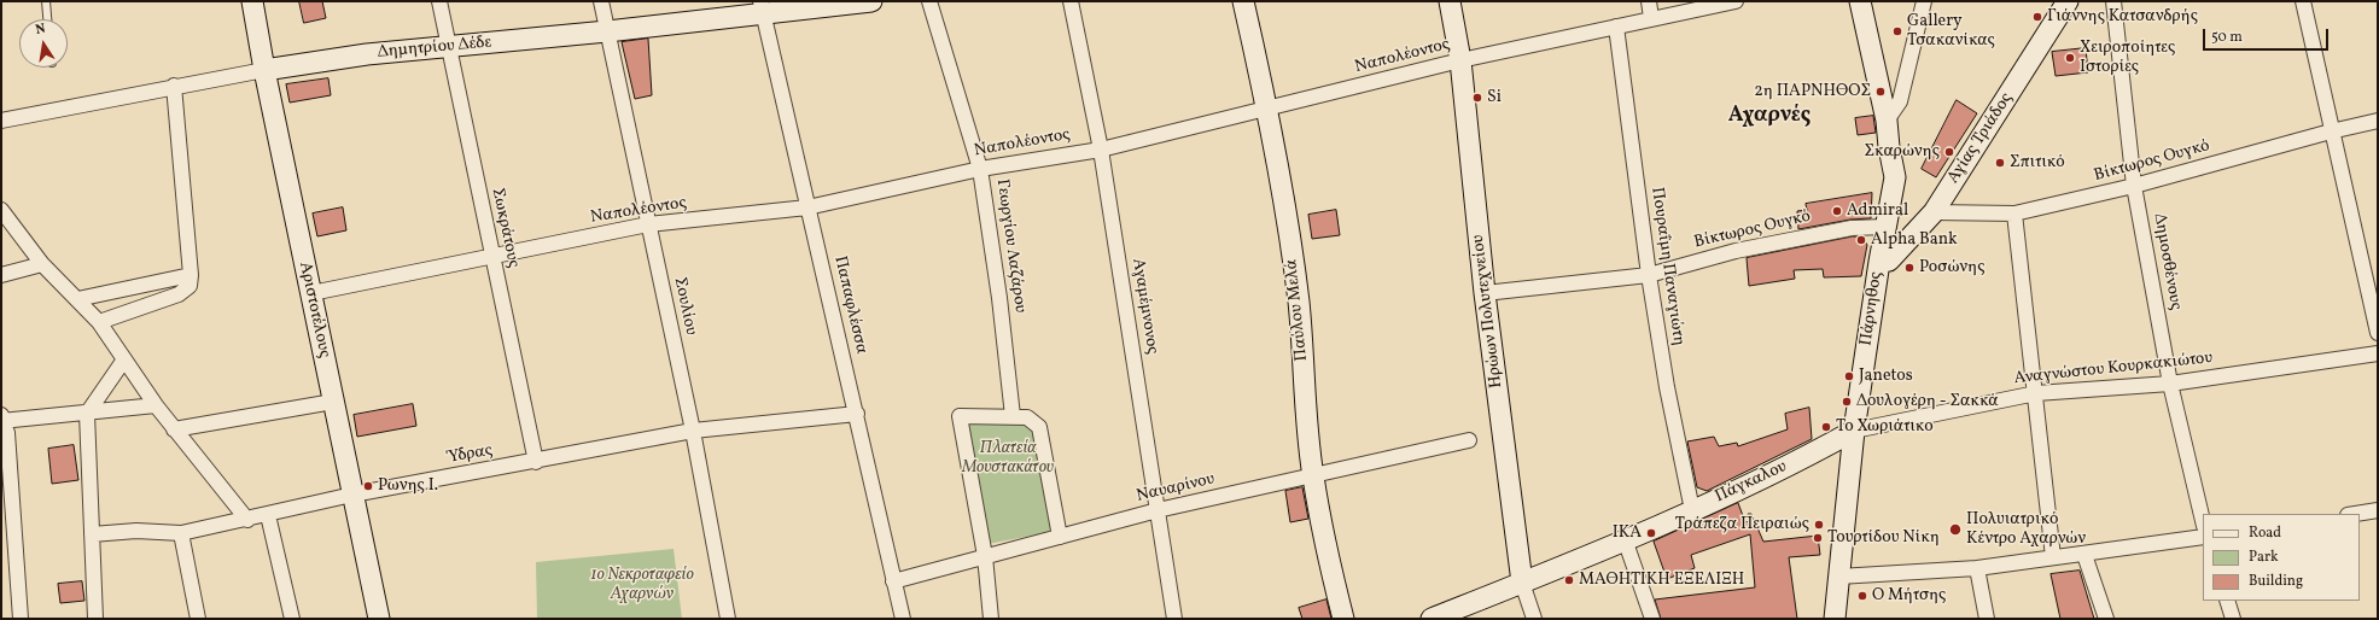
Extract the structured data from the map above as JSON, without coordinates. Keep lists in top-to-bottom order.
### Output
{
  "streets": {
    "street": [
      "Δημητρίου Δέδε",
      "Ναπολέοντος",
      "Αγίας Τριάδος",
      "Βίκτωρος Ουγκό",
      "Σωκράτους",
      "Γεωργίου Λαζάρου",
      "Δημοσθένους",
      "Πουραΐμη Παναγιώτη",
      "Παπαφλέσσα",
      "Σουλίου",
      "Αγαμέμνονος",
      "Πάρνηθος",
      "Αριστοτέλους",
      "Παύλου Μελά",
      "Ηρώων Πολυτεχνείου",
      "Αναγνώστου Κουρκακιώτου",
      "Ύδρας",
      "Πάγκαλου",
      "Ναυαρίνου"
    ]
  },
  "crossings": [
    ["Δημητρίου Δέδε", "Σωκράτους"],
    ["Δημητρίου Δέδε", "Παπαφλέσσα"],
    ["Δημητρίου Δέδε", "Σουλίου"],
    ["Δημητρίου Δέδε", "Αριστοτέλους"],
    ["Ναπολέοντος", "Σωκράτους"],
    ["Ναπολέοντος", "Γεωργίου Λαζάρου"],
    ["Ναπολέοντος", "Πουραΐμη Παναγιώτη"],
    ["Ναπολέοντος", "Παπαφλέσσα"],
    ["Ναπολέοντος", "Σουλίου"],
    ["Ναπολέοντος", "Αγαμέμνονος"],
    ["Ναπολέοντος", "Αριστοτέλους"],
    ["Ναπολέοντος", "Παύλου Μελά"],
    ["Ναπολέοντος", "Ηρώων Πολυτεχνείου"],
    ["Αγίας Τριάδος", "Βίκτωρος Ουγκό"],
    ["Αγίας Τριάδος", "Πάρνηθος"],
    ["Βίκτωρος Ουγκό", "Δημοσθένους"],
    ["Βίκτωρος Ουγκό", "Πουραΐμη Παναγιώτη"],
    ["Βίκτωρος Ουγκό", "Πάρνηθος"],
    ["Βίκτωρος Ουγκό", "Ηρώων Πολυτεχνείου"],
    ["Σωκράτους", "Ύδρας"],
    ["Δημοσθένους", "Αναγνώστου Κουρκακιώτου"],
    ["Πουραΐμη Παναγιώτη", "Πάγκαλου"],
    ["Παπαφλέσσα", "Ύδρας"],
    ["Παπαφλέσσα", "Ναυαρίνου"],
    ["Σουλίου", "Ύδρας"],
    ["Αγαμέμνονος", "Ναυαρίνου"],
    ["Πάρνηθος", "Αναγνώστου Κουρκακιώτου"],
    ["Πάρνηθος", "Πάγκαλου"],
    ["Αριστοτέλους", "Ύδρας"],
    ["Παύλου Μελά", "Ναυαρίνου"],
    ["Ηρώων Πολυτεχνείου", "Πάγκαλου"],
    ["Αναγνώστου Κουρκακιώτου", "Πάγκαλου"]
  ],
  "districts": ["Αχαρνές"],
  "parks": ["Πλατεία Μουστακάτου", "1ο Νεκροταφείο Αχαρνών"],
  "places": [
    "Γιάννης Κατσανδρής",
    "Gallery Τσακανίκας",
    "Χειροποίητες Ιστορίες",
    "2η ΠΑΡΝΗΘΟΣ",
    "Si",
    "Σκαρώνης",
    "Σπιτικό",
    "Admiral",
    "Alpha Bank",
    "Ροσώνης",
    "Janetos",
    "Δουλογέρη - Σακκά",
    "Το Χωριάτικο",
    "Ρωνης Ι.",
    "Τράπεζα Πειραιώς",
    "Πολυιατρικό Κέντρο Αχαρνών",
    "ΙΚΑ",
    "Τουρτίδου Νίκη",
    "ΜΑΘΗΤΙΚΗ ΕΞΕΛΙΞΗ",
    "Ο Μήτσης"
  ],
  "legend": ["Road", "Park", "Building"],
  "scale_bar": "50 m",
  "north": "top"
}
